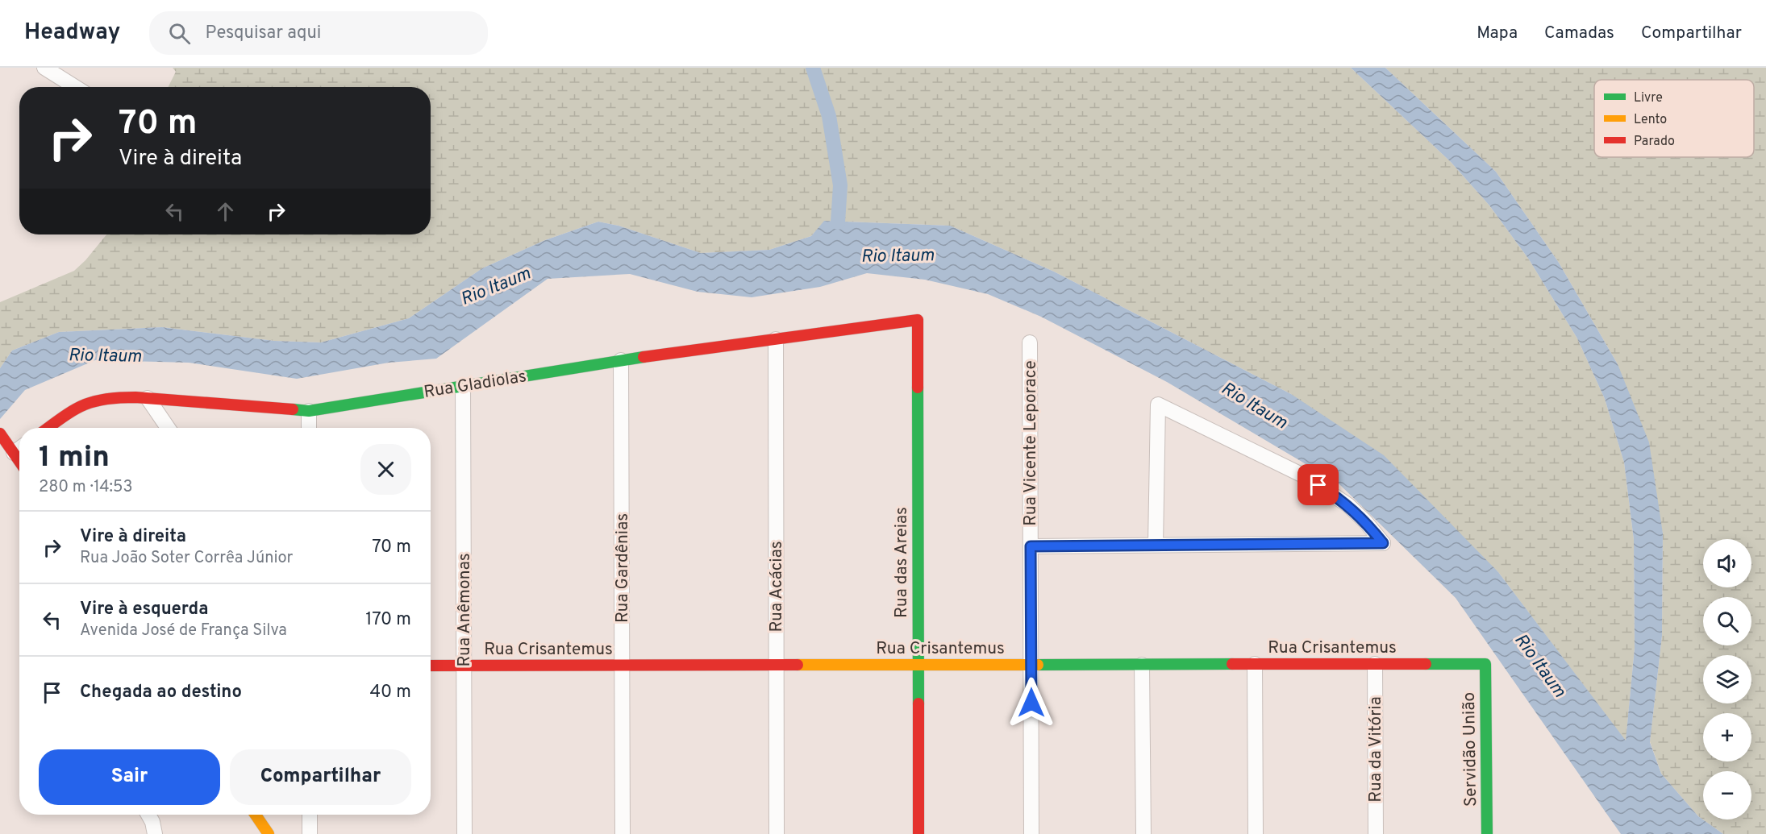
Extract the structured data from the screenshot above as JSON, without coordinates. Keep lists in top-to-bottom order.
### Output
{
  "streets": {
    "street": [
      "Rua Gladiolas",
      "Rua Vicente Leporace",
      "Rua das Areias",
      "Rua Gardênias",
      "Rua Acácias",
      "Rua Anêmonas",
      "Rua Crisantemus",
      "Rua da Vitória",
      "Servidão União"
    ]
  },
  "crossings": [
    ["Rua Gladiolas", "Rua das Areias"],
    ["Rua Gladiolas", "Rua Gardênias"],
    ["Rua Gladiolas", "Rua Acácias"],
    ["Rua Gladiolas", "Rua Anêmonas"],
    ["Rua Vicente Leporace", "Rua Crisantemus"],
    ["Rua das Areias", "Rua Crisantemus"],
    ["Rua Gardênias", "Rua Crisantemus"],
    ["Rua Acácias", "Rua Crisantemus"],
    ["Rua Anêmonas", "Rua Crisantemus"],
    ["Rua Crisantemus", "Rua da Vitória"],
    ["Rua Crisantemus", "Servidão União"]
  ],
  "water": ["Rio Itaum"],
  "legend": ["Livre", "Lento", "Parado"],
  "page": {
    "header": "Headway",
    "search": "Pesquisar aqui",
    "nav": ["Mapa", "Camadas", "Compartilhar"],
    "turn": ["70 m", "Vire à direita"],
    "heading": ["1 min", "280 m · 14:53"],
    "list": [
      {
        "name": "Vire à direita",
        "note": "Rua João Soter Corrêa Júnior",
        "value": "70 m"
      },
      {
        "name": "Vire à esquerda",
        "note": "Avenida José de França Silva",
        "value": "170 m"
      },
      {
        "name": "Chegada ao destino",
        "value": "40 m"
      }
    ],
    "map_buttons": ["+", "−"],
    "buttons": ["Sair", "Compartilhar"]
  }
}
